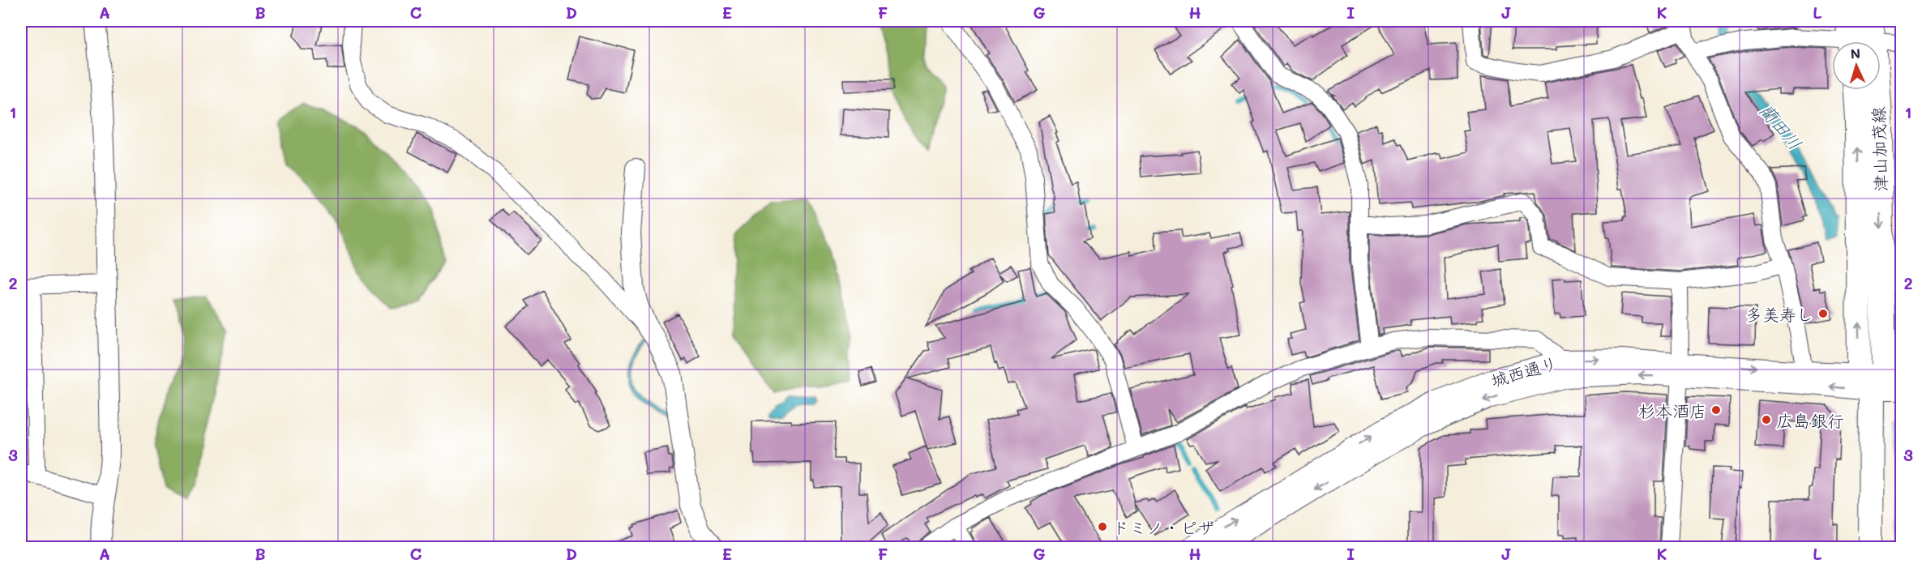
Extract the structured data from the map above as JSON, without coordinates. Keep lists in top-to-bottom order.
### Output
{
  "streets": {
    "main road": ["津山加茂線"],
    "street": ["城西通り"]
  },
  "crossings": [
    ["津山加茂線", "城西通り"]
  ],
  "water": ["藺田川"],
  "places": [
    "多美寿し",
    "杉本酒店",
    "広島銀行",
    "ドミノ・ピザ"
  ],
  "north": "top",
  "grid": {
    "columns": [
      "A",
      "B",
      "C",
      "D",
      "E",
      "F",
      "G",
      "H",
      "I",
      "J",
      "K",
      "L"
    ],
    "rows": ["1", "2", "3"]
  }
}
